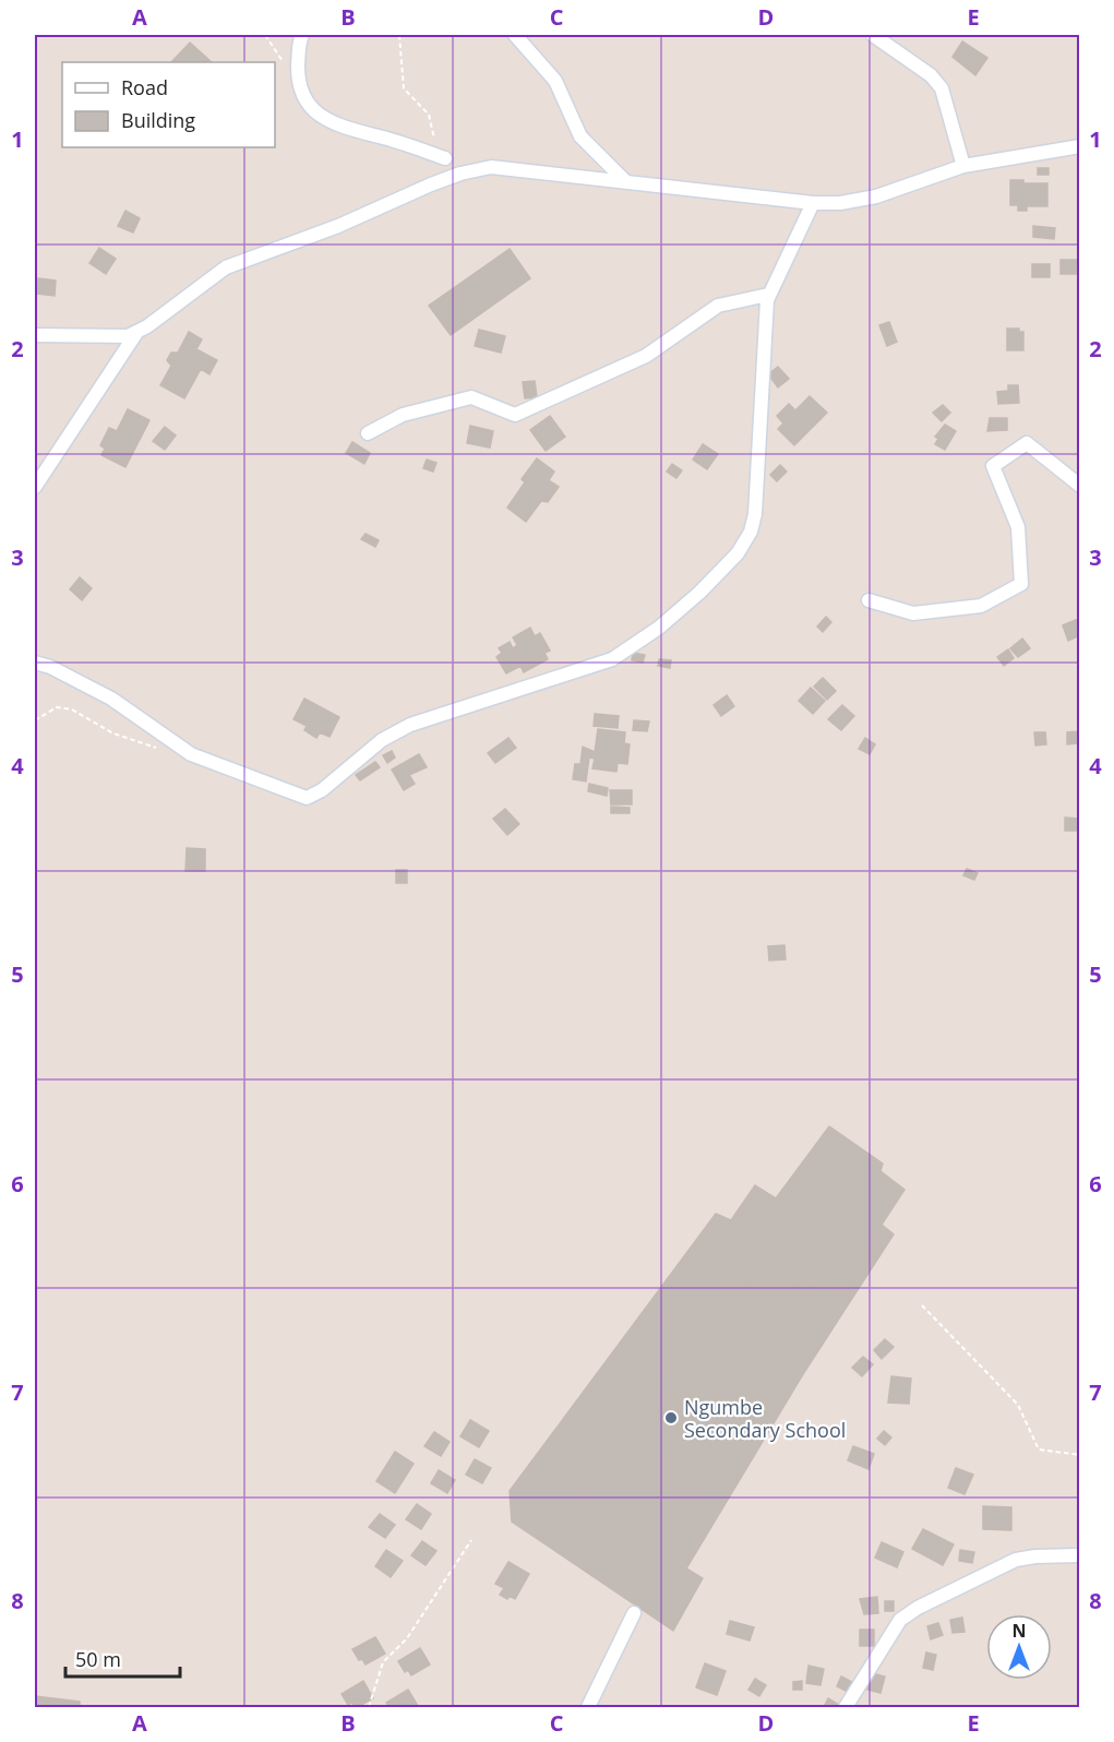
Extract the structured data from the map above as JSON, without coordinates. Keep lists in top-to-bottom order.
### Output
{
  "places": ["Ngumbe Secondary School"],
  "legend": ["Road", "Building"],
  "scale_bar": "50 m",
  "north": "top",
  "grid": {
    "columns": [
      "A",
      "B",
      "C",
      "D",
      "E"
    ],
    "rows": [
      "1",
      "2",
      "3",
      "4",
      "5",
      "6",
      "7",
      "8"
    ]
  }
}
